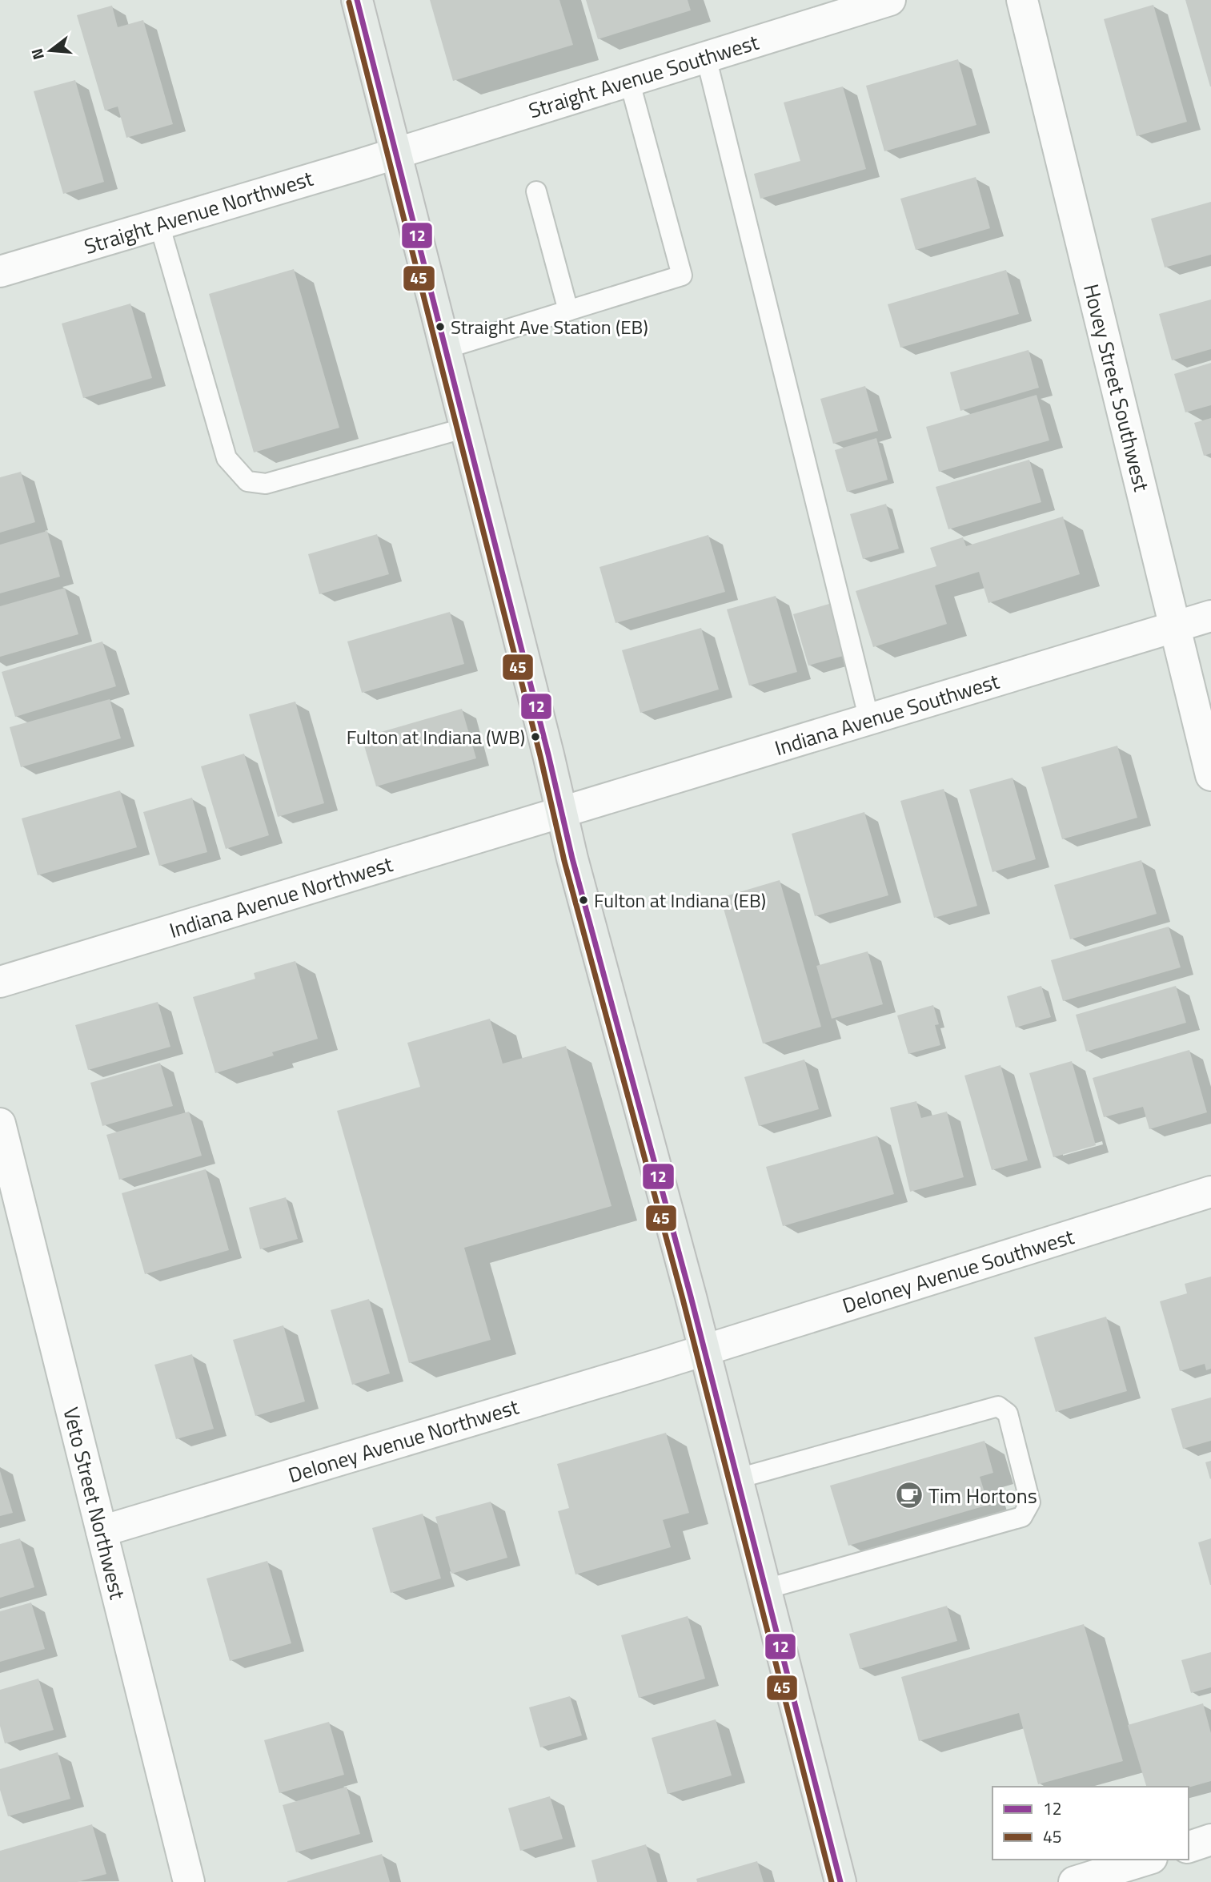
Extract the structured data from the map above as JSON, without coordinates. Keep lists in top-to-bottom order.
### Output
{
  "streets": {
    "street": [
      "Straight Avenue Southwest",
      "Straight Avenue Northwest",
      "Hovey Street Southwest",
      "Indiana Avenue Southwest",
      "Indiana Avenue Northwest",
      "Deloney Avenue Southwest",
      "Deloney Avenue Northwest",
      "Veto Street Northwest"
    ]
  },
  "crossings": [
    ["Straight Avenue Southwest", "Straight Avenue Northwest"],
    ["Hovey Street Southwest", "Indiana Avenue Southwest"],
    ["Indiana Avenue Southwest", "Indiana Avenue Northwest"],
    ["Deloney Avenue Southwest", "Deloney Avenue Northwest"],
    ["Deloney Avenue Northwest", "Veto Street Northwest"]
  ],
  "places": {
    "other": ["Straight Ave Station (EB)", "Fulton at Indiana (WB)", "Fulton at Indiana (EB)"],
    "cafe": ["Tim Hortons"]
  },
  "lines": ["transit line 12", "transit line 45"],
  "legend": ["12", "45"],
  "north": "left"
}
